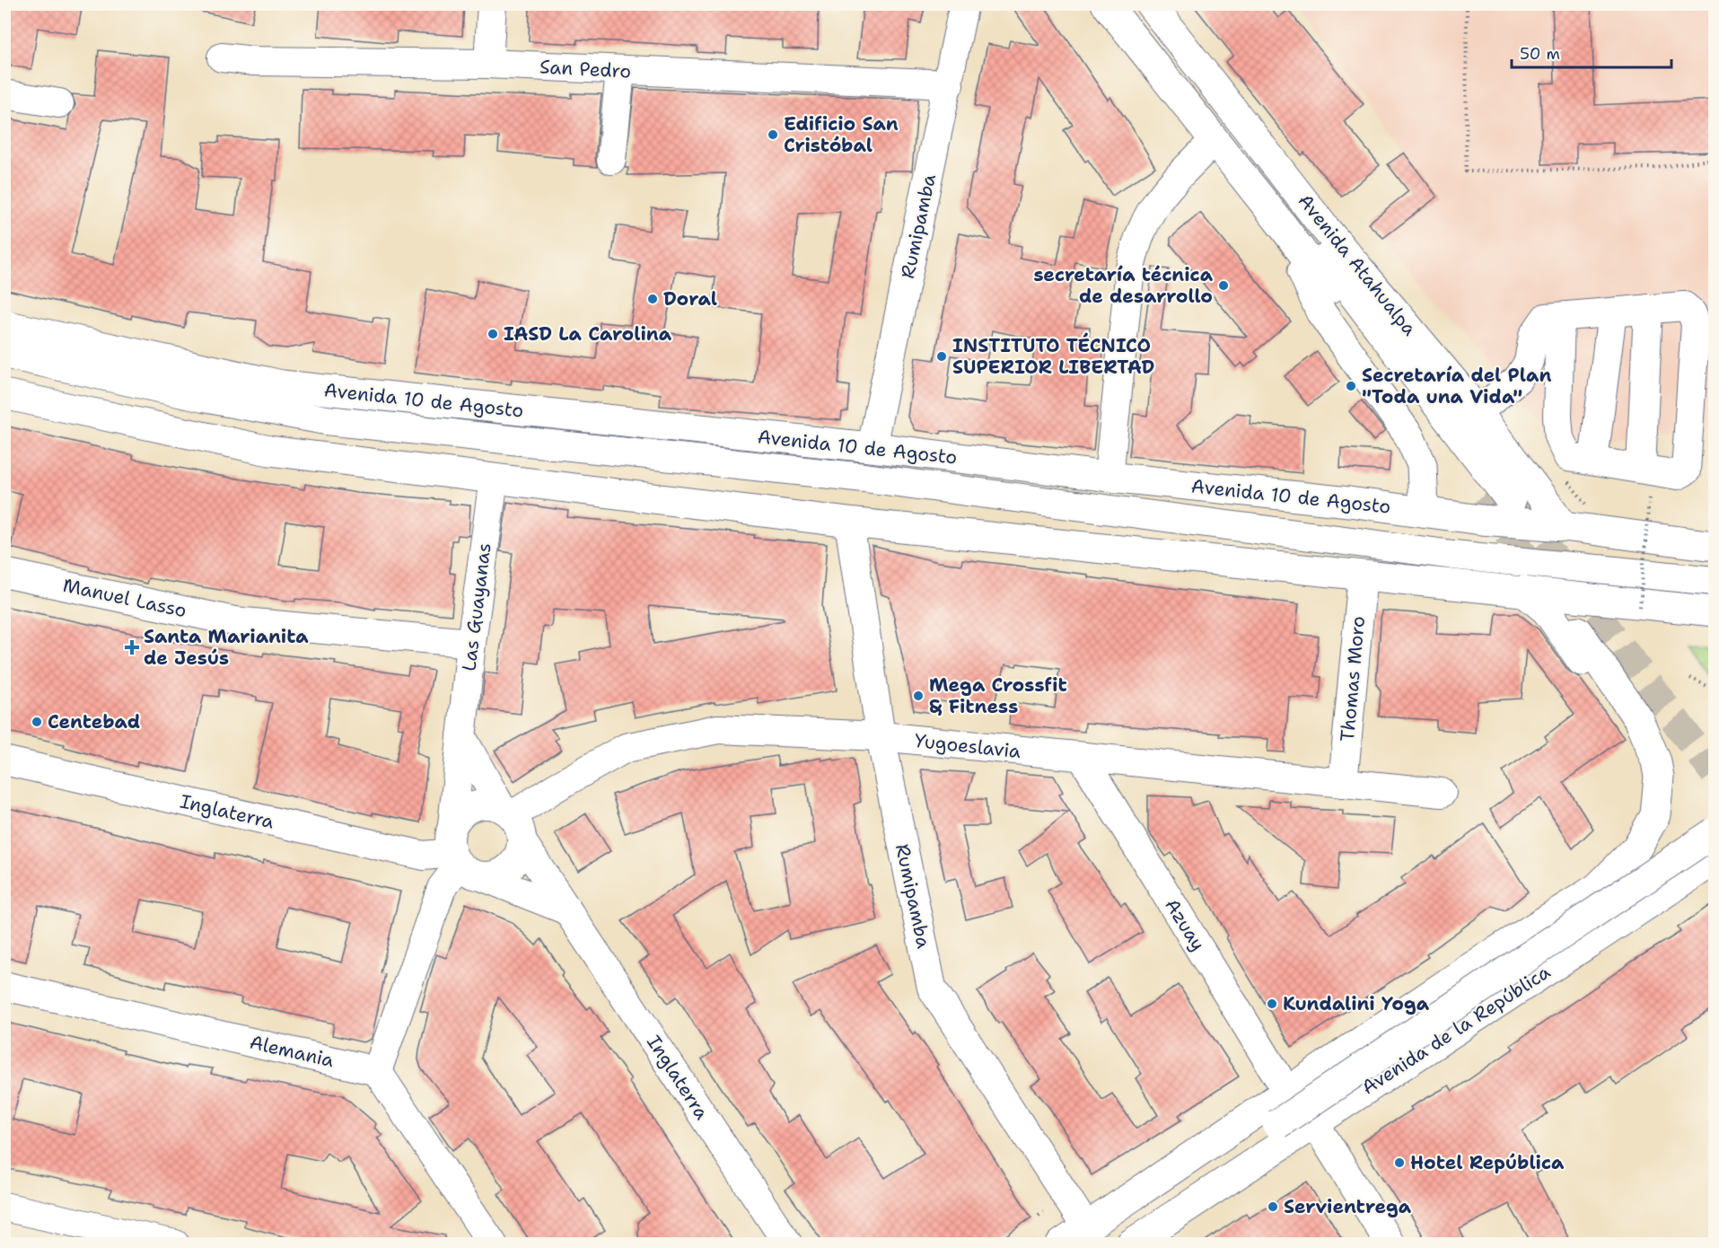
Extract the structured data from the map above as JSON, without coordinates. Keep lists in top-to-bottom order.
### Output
{
  "streets": {
    "main road": ["Avenida Atahualpa", "Avenida 10 de Agosto", "Avenida de la República"],
    "street": [
      "San Pedro",
      "Rumipamba",
      "Manuel Lasso",
      "Las Guayanas",
      "Thomas Moro",
      "Yugoeslavia",
      "Inglaterra",
      "Azuay",
      "Alemania"
    ]
  },
  "crossings": [
    ["San Pedro", "Rumipamba"],
    ["Rumipamba", "Avenida 10 de Agosto"],
    ["Rumipamba", "Yugoeslavia"],
    ["Rumipamba", "Avenida de la República"],
    ["Avenida Atahualpa", "Avenida 10 de Agosto"],
    ["Manuel Lasso", "Las Guayanas"],
    ["Las Guayanas", "Yugoeslavia"],
    ["Las Guayanas", "Inglaterra"],
    ["Thomas Moro", "Yugoeslavia"],
    ["Yugoeslavia", "Inglaterra"],
    ["Yugoeslavia", "Azuay"],
    ["Azuay", "Avenida de la República"]
  ],
  "places": {
    "other": [
      "Edificio San Cristóbal",
      "secretaría técnica de desarrollo",
      "Doral",
      "IASD La Carolina",
      "INSTITUTO TÉCNICO SUPERIOR LIBERTAD",
      "Secretaría del Plan \"Toda una Vida\"",
      "Mega Crossfit & Fitness",
      "Centebad",
      "Kundalini Yoga",
      "Hotel República",
      "Servientrega"
    ],
    "health": ["Santa Marianita de Jesús"]
  },
  "scale_bar": "50 m"
}
